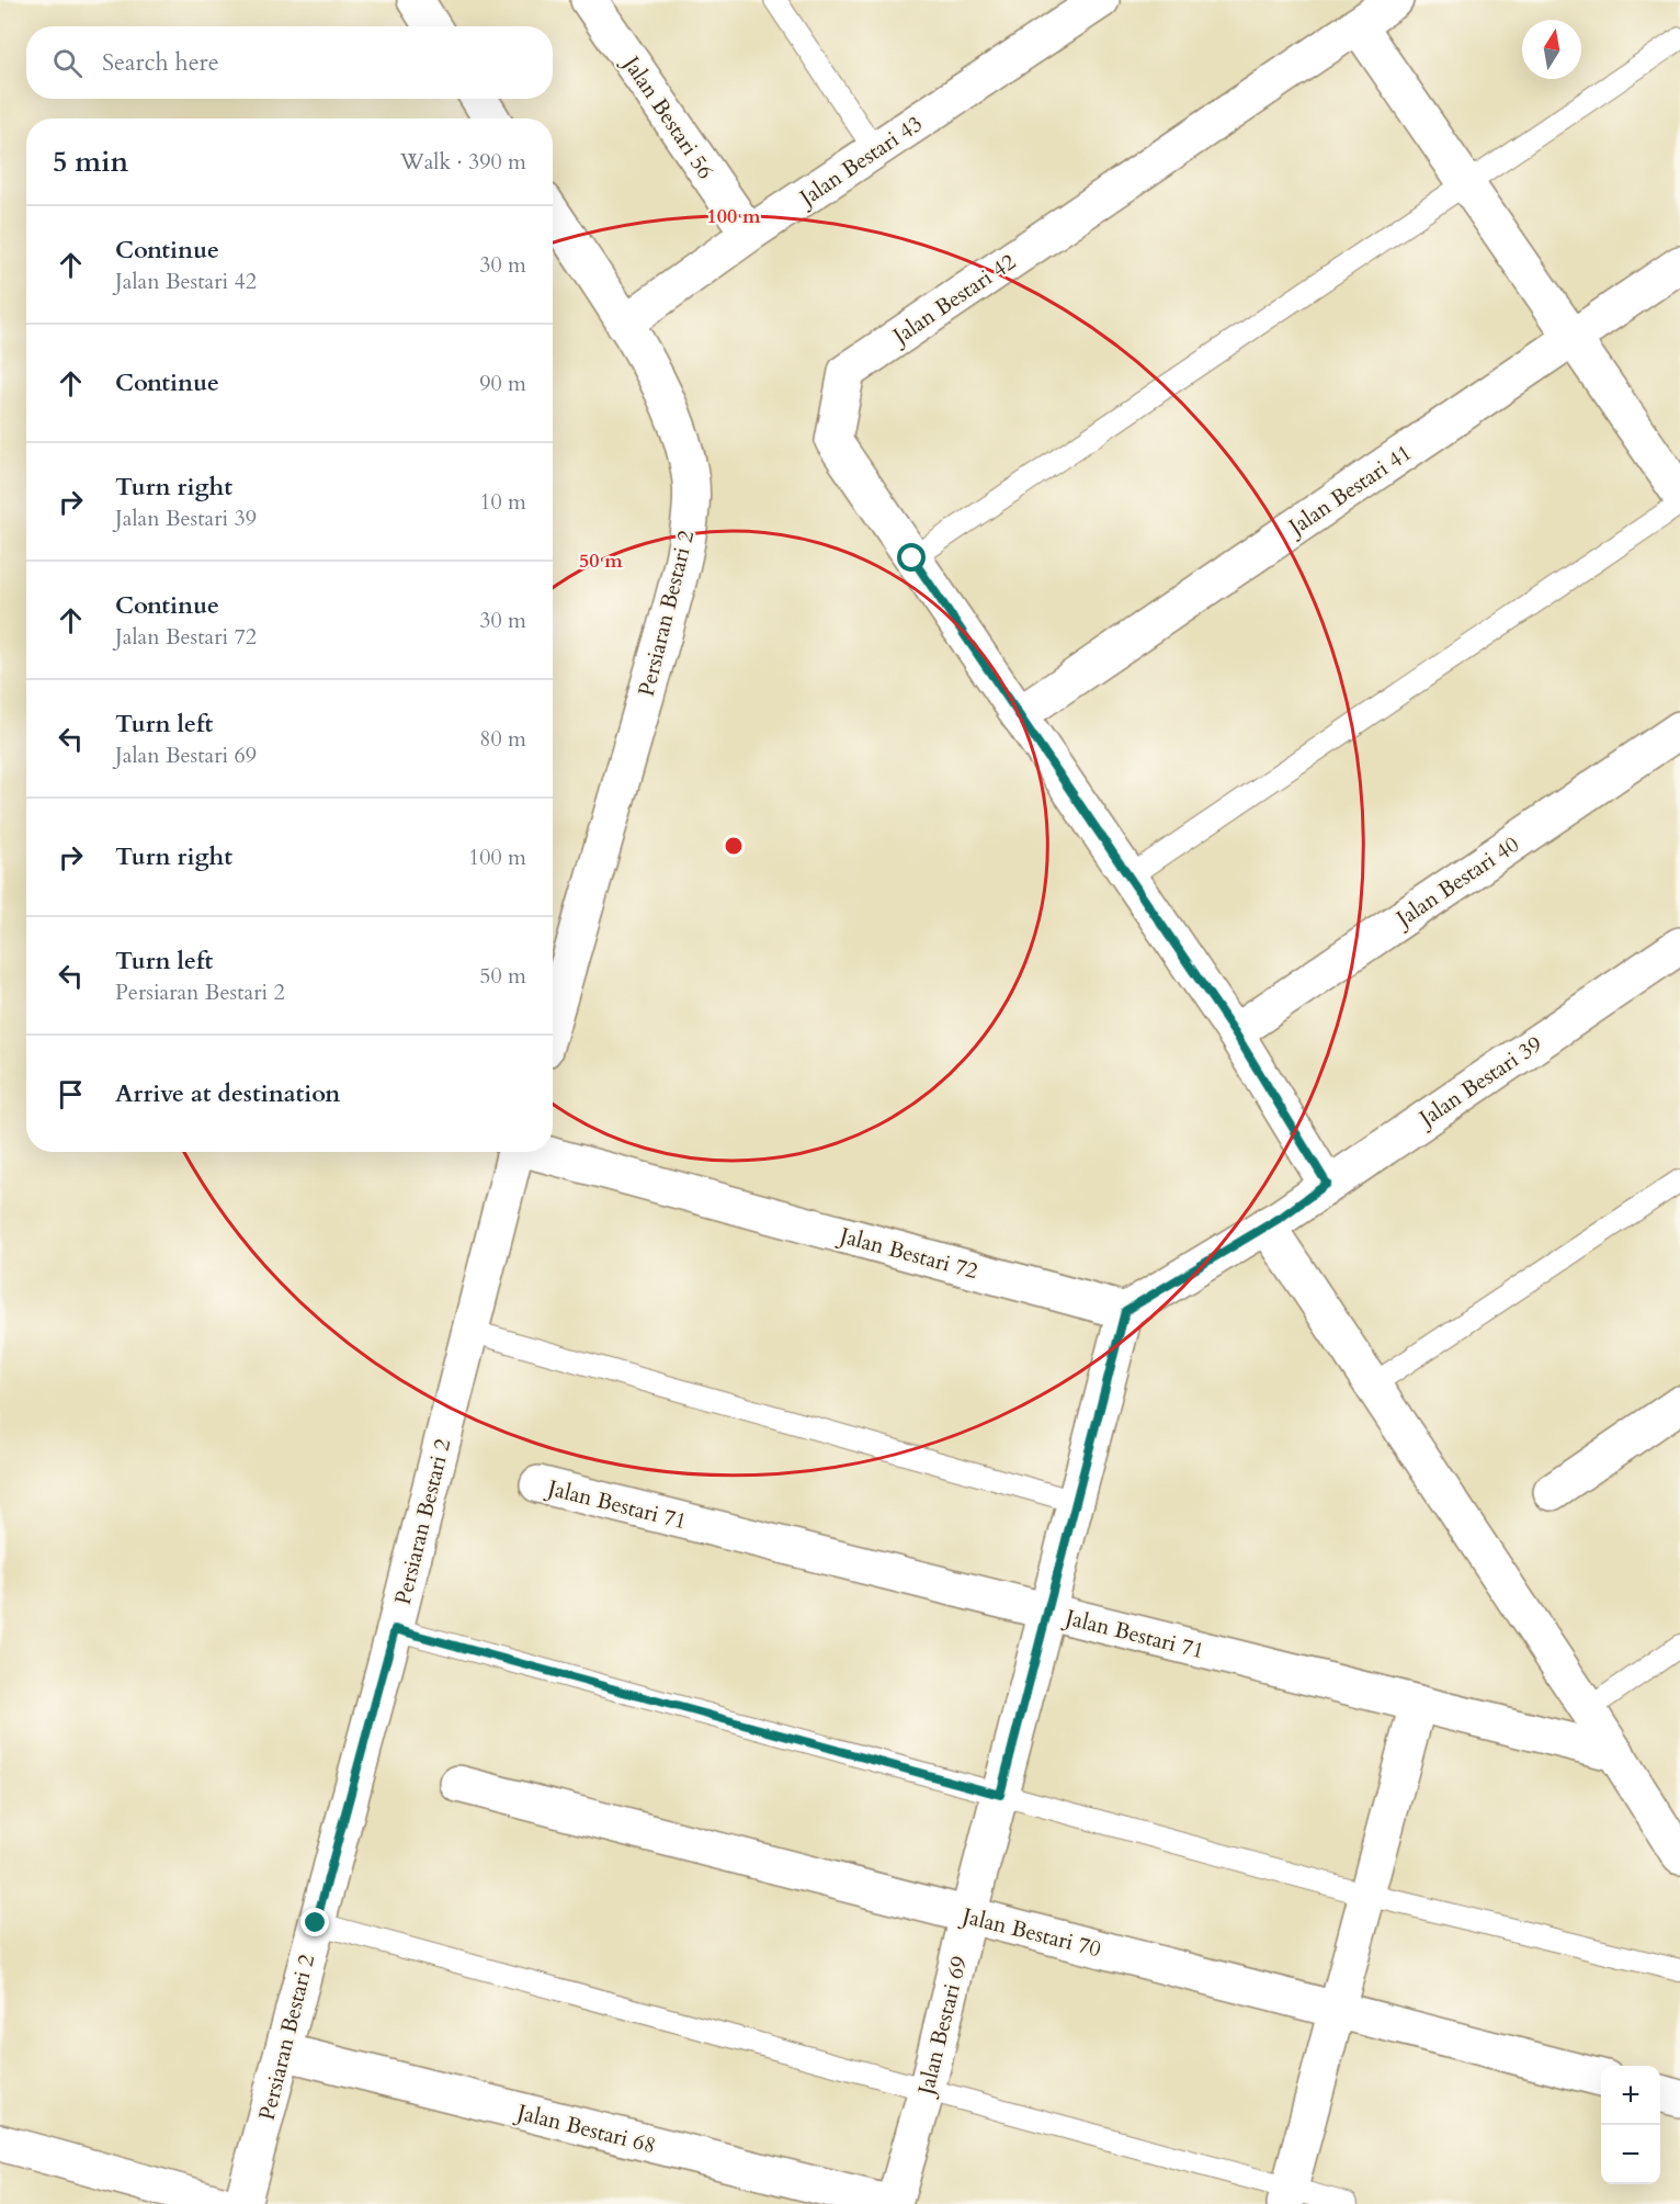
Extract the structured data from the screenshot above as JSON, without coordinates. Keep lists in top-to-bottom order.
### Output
{
  "streets": {
    "street": [
      "Jalan Bestari 56",
      "Jalan Bestari 43",
      "Jalan Bestari 42",
      "Jalan Bestari 41",
      "Persiaran Bestari 2",
      "Jalan Bestari 40",
      "Jalan Bestari 39",
      "Jalan Bestari 72",
      "Jalan Bestari 71",
      "Jalan Bestari 70",
      "Jalan Bestari 69",
      "Jalan Bestari 68"
    ]
  },
  "crossings": [
    ["Jalan Bestari 56", "Jalan Bestari 43"],
    ["Jalan Bestari 43", "Persiaran Bestari 2"],
    ["Jalan Bestari 42", "Jalan Bestari 41"],
    ["Jalan Bestari 42", "Jalan Bestari 40"],
    ["Jalan Bestari 42", "Jalan Bestari 39"],
    ["Persiaran Bestari 2", "Jalan Bestari 68"],
    ["Jalan Bestari 72", "Jalan Bestari 69"],
    ["Jalan Bestari 71", "Jalan Bestari 69"],
    ["Jalan Bestari 70", "Jalan Bestari 69"],
    ["Jalan Bestari 69", "Jalan Bestari 68"]
  ],
  "north": "top",
  "page": {
    "search": "Search here",
    "heading": ["5 min", "Walk · 390 m"],
    "list": [
      ["Continue", "Jalan Bestari 42", "30 m"],
      ["Continue", "90 m"],
      ["Turn right", "Jalan Bestari 39", "10 m"],
      ["Continue", "Jalan Bestari 72", "30 m"],
      ["Turn left", "Jalan Bestari 69", "80 m"],
      ["Turn right", "100 m"],
      ["Turn left", "Persiaran Bestari 2", "50 m"],
      "Arrive at destination"
    ],
    "map_buttons": ["+", "−"]
  },
  "rings": ["100 m", "50 m"]
}
